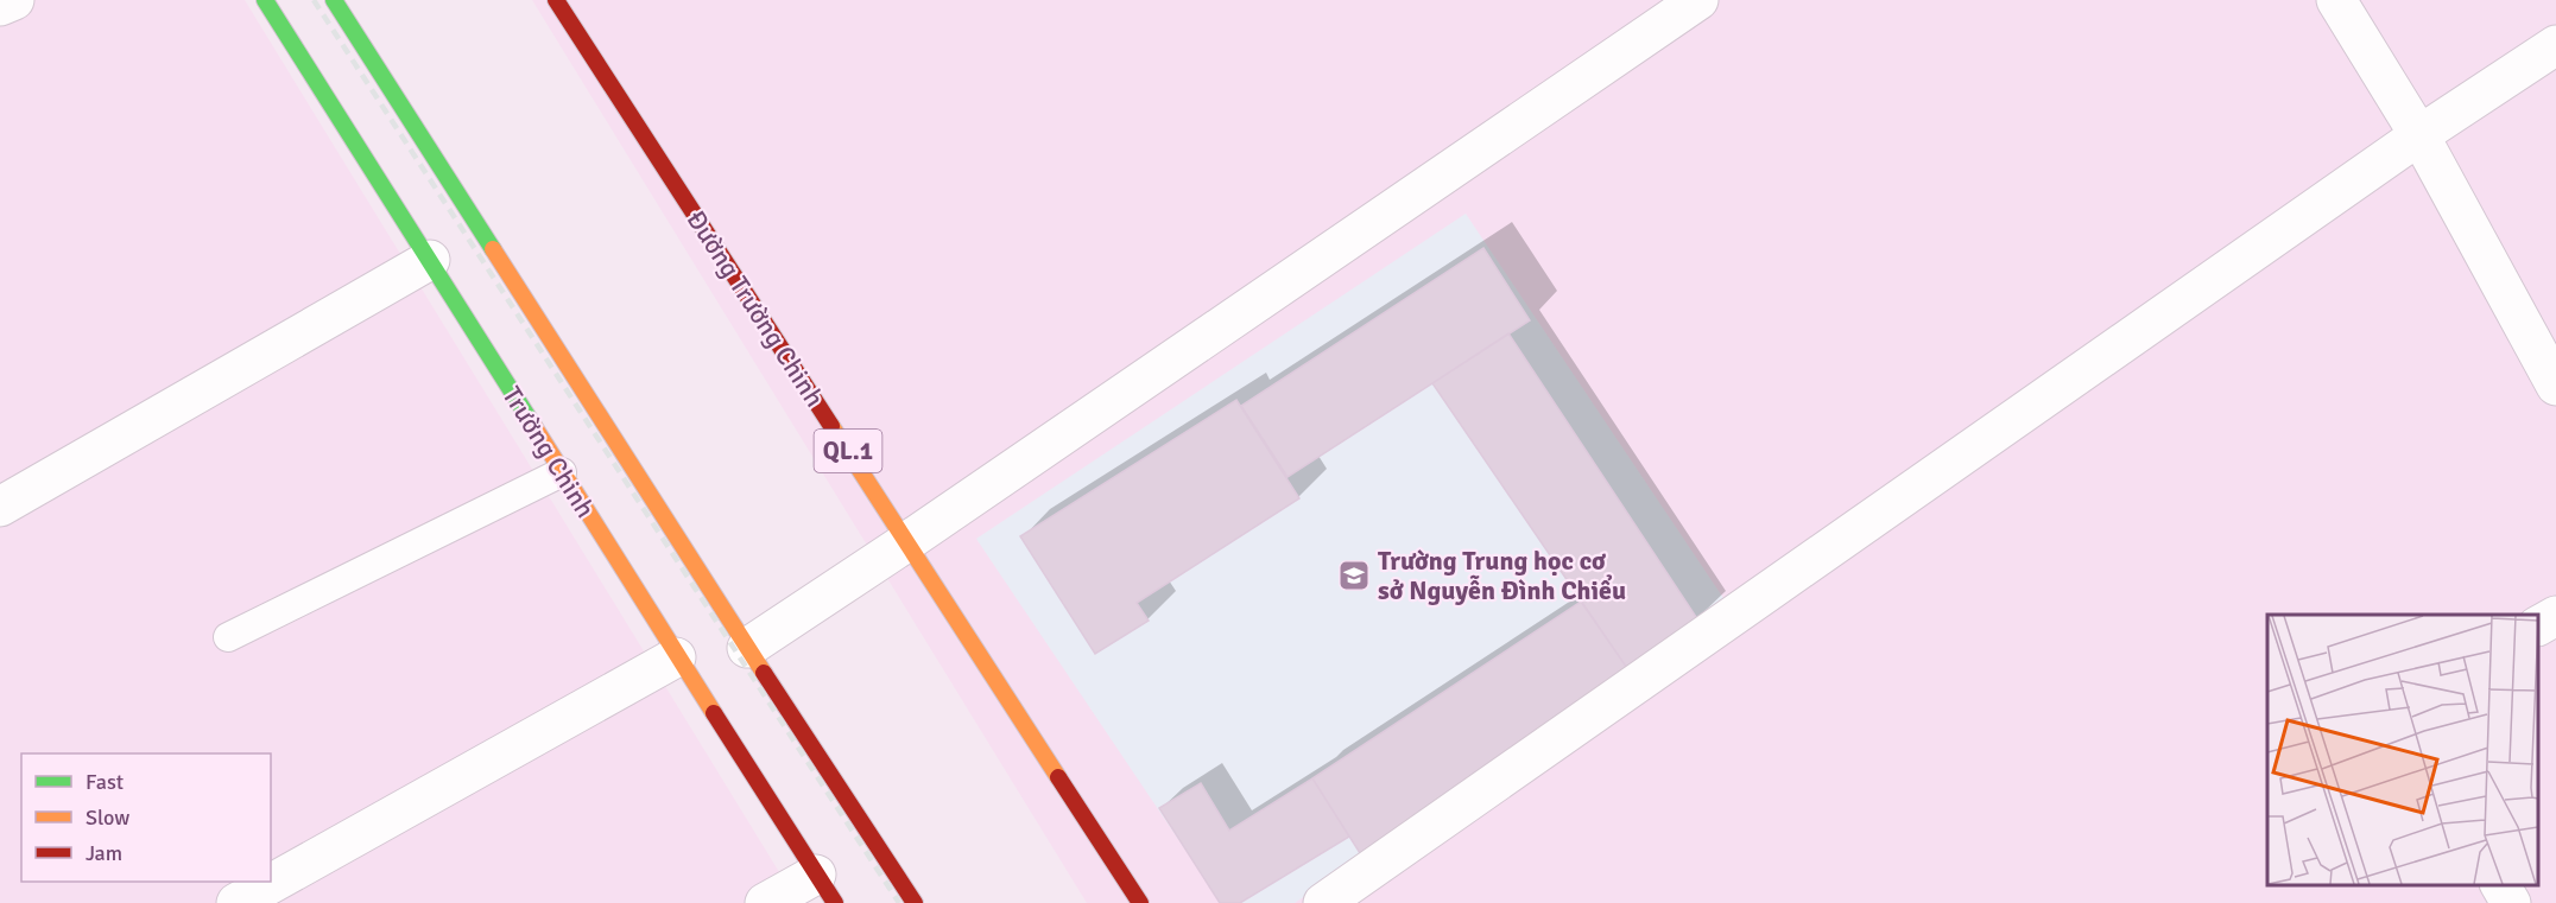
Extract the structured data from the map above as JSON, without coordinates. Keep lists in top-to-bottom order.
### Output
{
  "streets": {
    "main road": ["Đường Trường Chinh", "QL.1", "Trường Chinh"]
  },
  "places": {
    "school or university": ["Trường Trung học cơ sở Nguyễn Đình Chiểu"]
  },
  "legend": ["Fast", "Slow", "Jam"]
}
